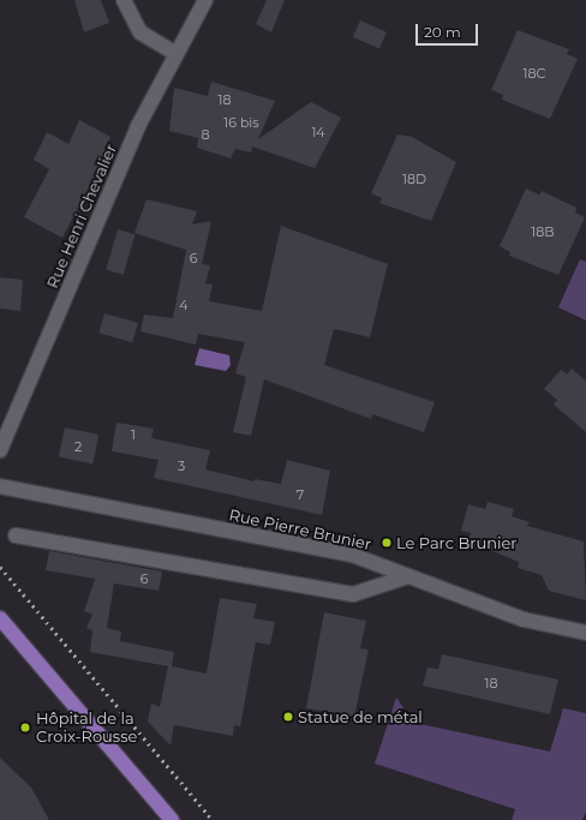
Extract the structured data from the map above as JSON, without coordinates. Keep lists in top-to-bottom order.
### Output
{
  "streets": {
    "street": ["Rue Henri Chevalier", "Rue Pierre Brunier"]
  },
  "places": ["Le Parc Brunier", "Statue de métal", "Hôpital de la Croix-Rousse"],
  "house_numbers": [
    "18C",
    "18",
    "16 bis",
    "14",
    "8",
    "18D",
    "18B",
    "6",
    "4",
    "1",
    "2",
    "3",
    "7",
    "6",
    "18"
  ],
  "scale_bar": "20 m"
}
